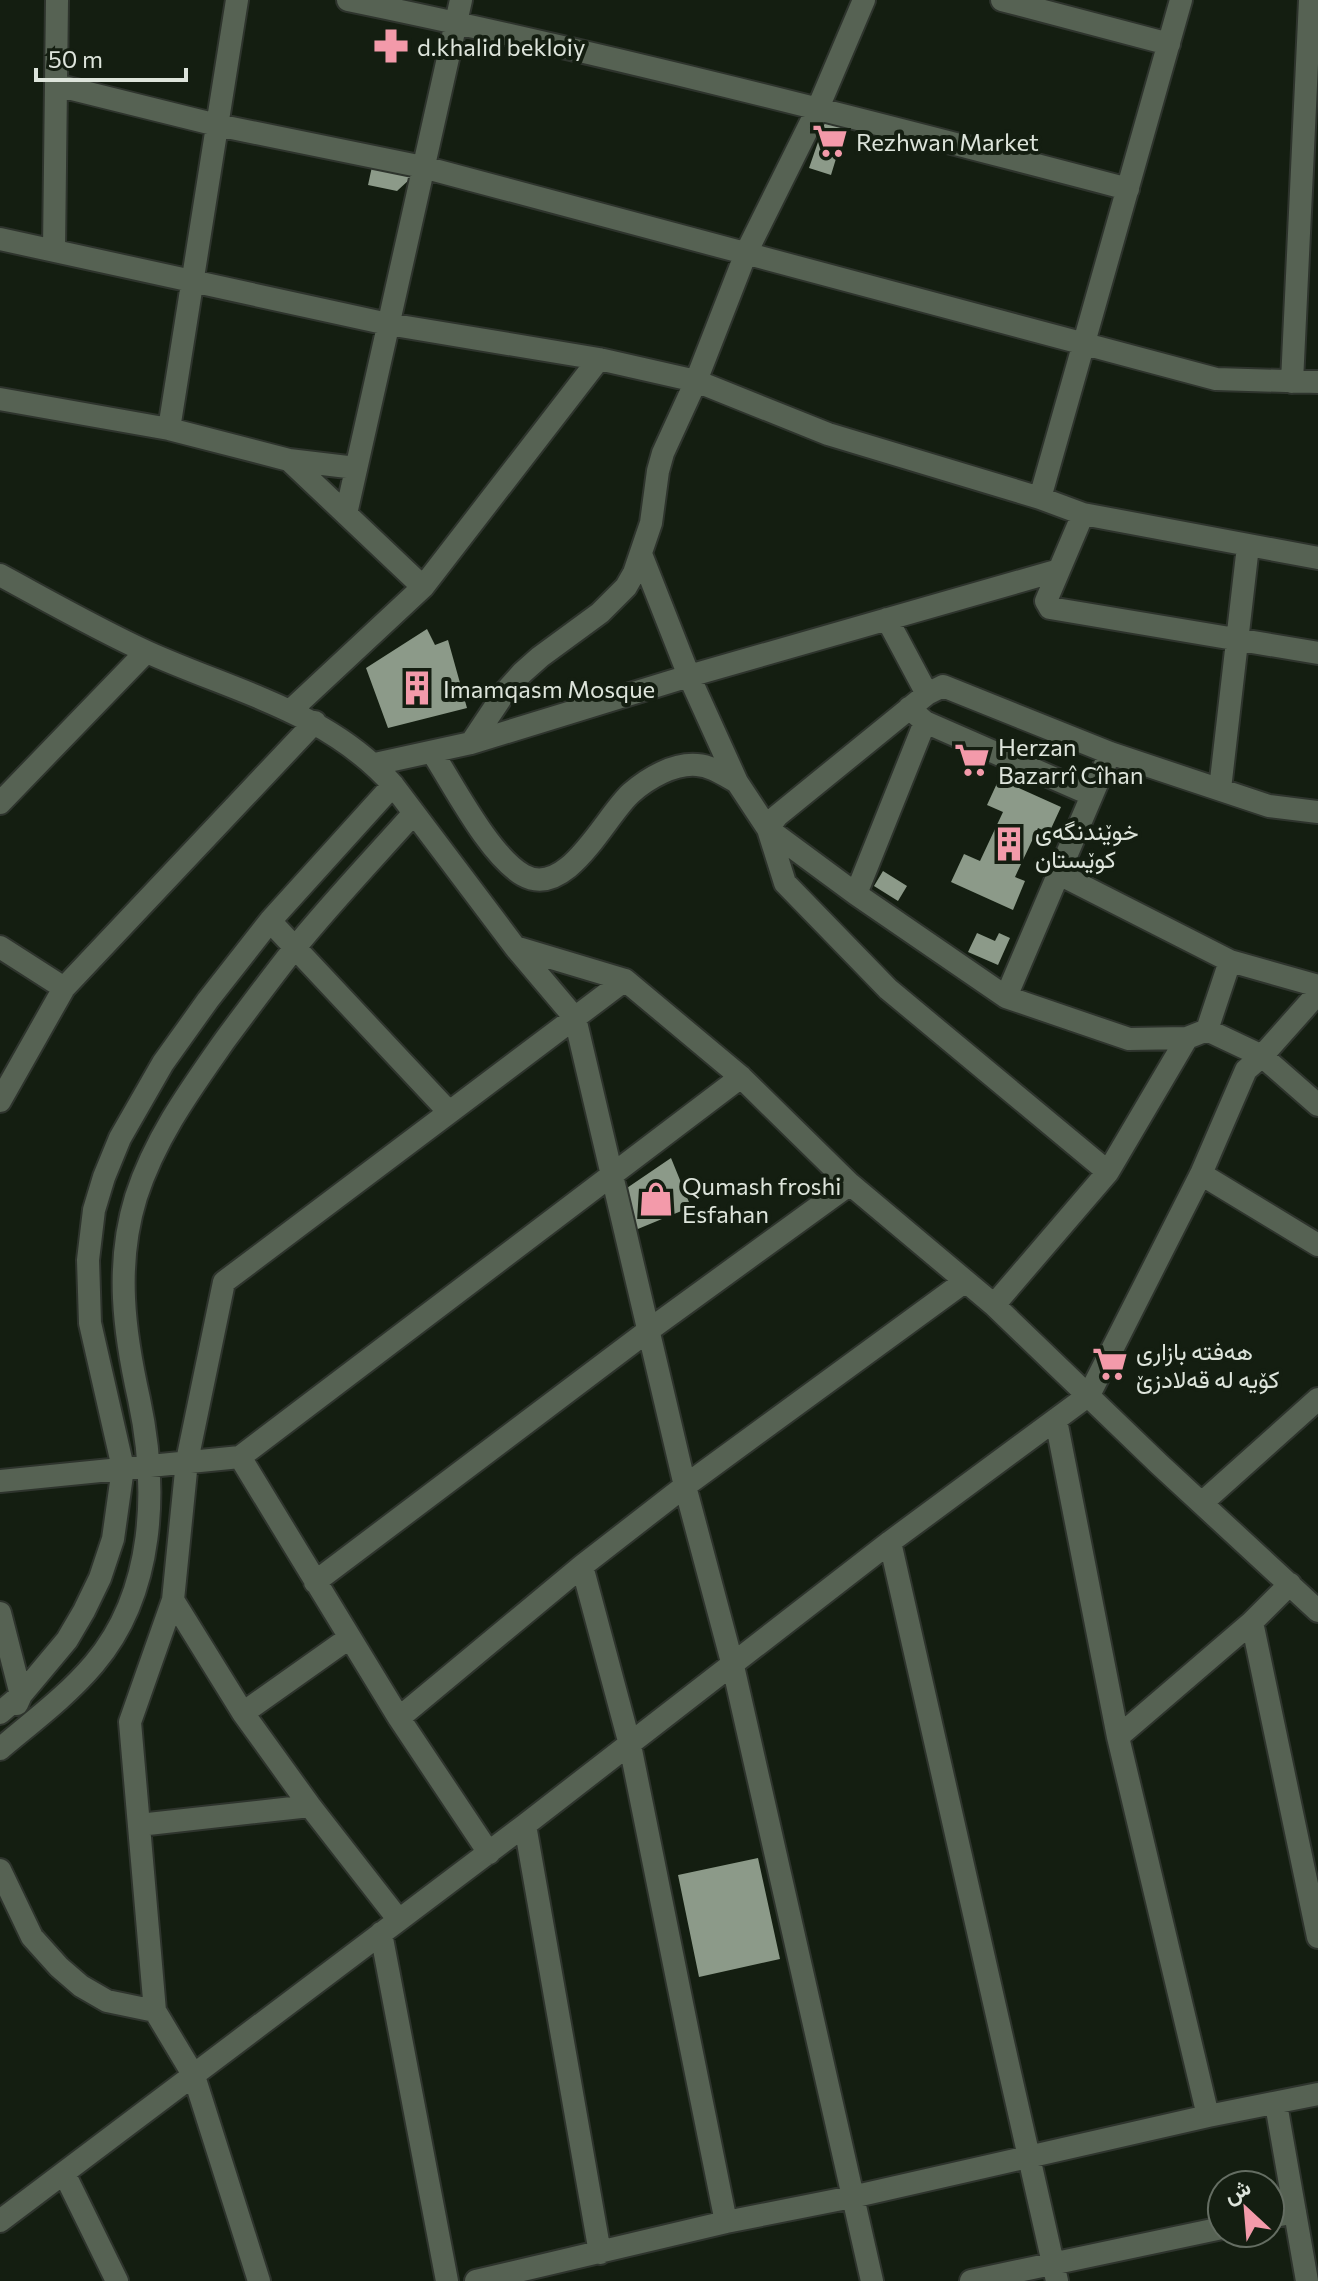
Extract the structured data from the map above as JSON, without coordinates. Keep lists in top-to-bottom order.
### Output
{
  "places": {
    "pharmacy": ["d.khalid bekloiy"],
    "supermarket": ["Rezhwan Market", "Herzan Bazarrî Cîhan", "هەفتە بازاری کۆیە لە قەلادزێ"],
    "building": ["Imamqasm Mosque", "خوێندنگەی کوێستان"],
    "shop": ["Qumash froshi Esfahan"]
  },
  "scale_bar": "50 m",
  "north": "top left"
}
